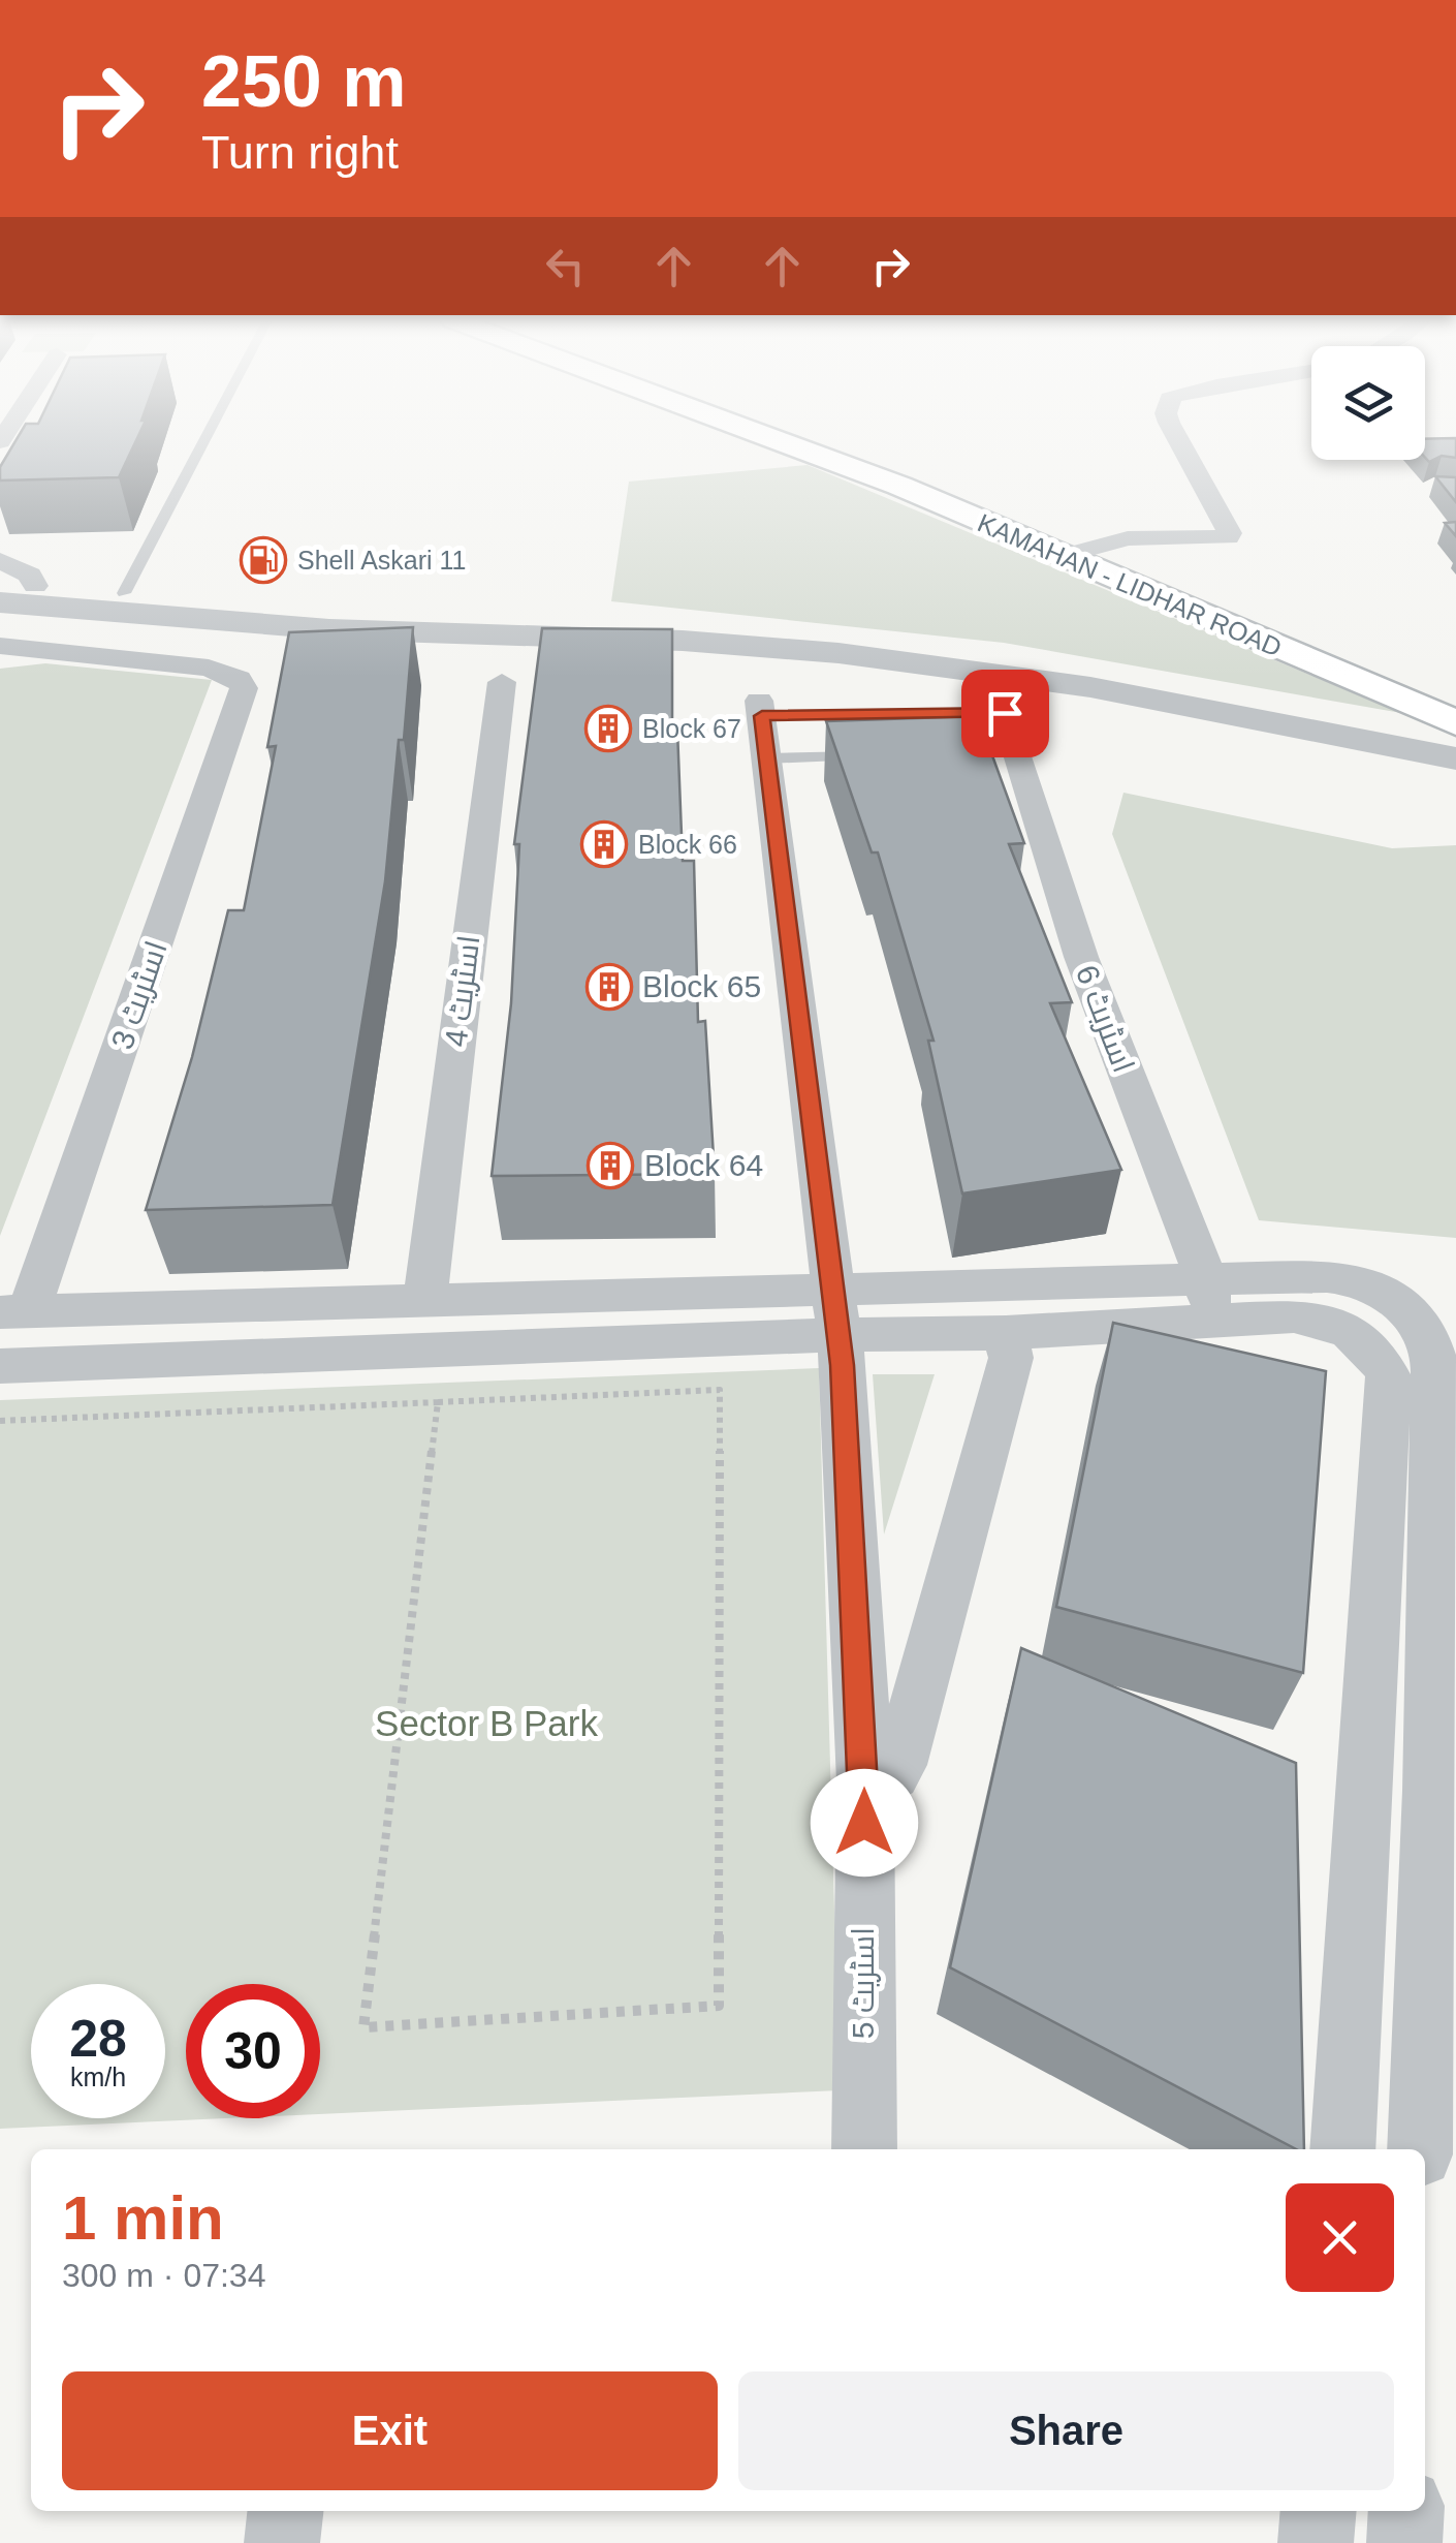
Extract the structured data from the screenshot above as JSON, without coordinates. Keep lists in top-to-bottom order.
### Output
{
  "streets": {
    "main road": ["KAMAHAN - LIDHAR ROAD"],
    "street": [
      "اسٹریٹ 4",
      "اسٹریٹ 3",
      "اسٹریٹ 6",
      "اسٹریٹ 5"
    ]
  },
  "parks": ["Sector B Park"],
  "places": {
    "fuel station": ["Shell Askari 11"],
    "building": [
      "Block 67",
      "Block 66",
      "Block 65",
      "Block 64"
    ]
  },
  "page": {
    "turn": ["250 m", "Turn right"],
    "speed": "28 km/h",
    "limit": "30",
    "heading": ["1 min", "300 m · 07:34"],
    "buttons": ["Exit", "Share"]
  }
}
